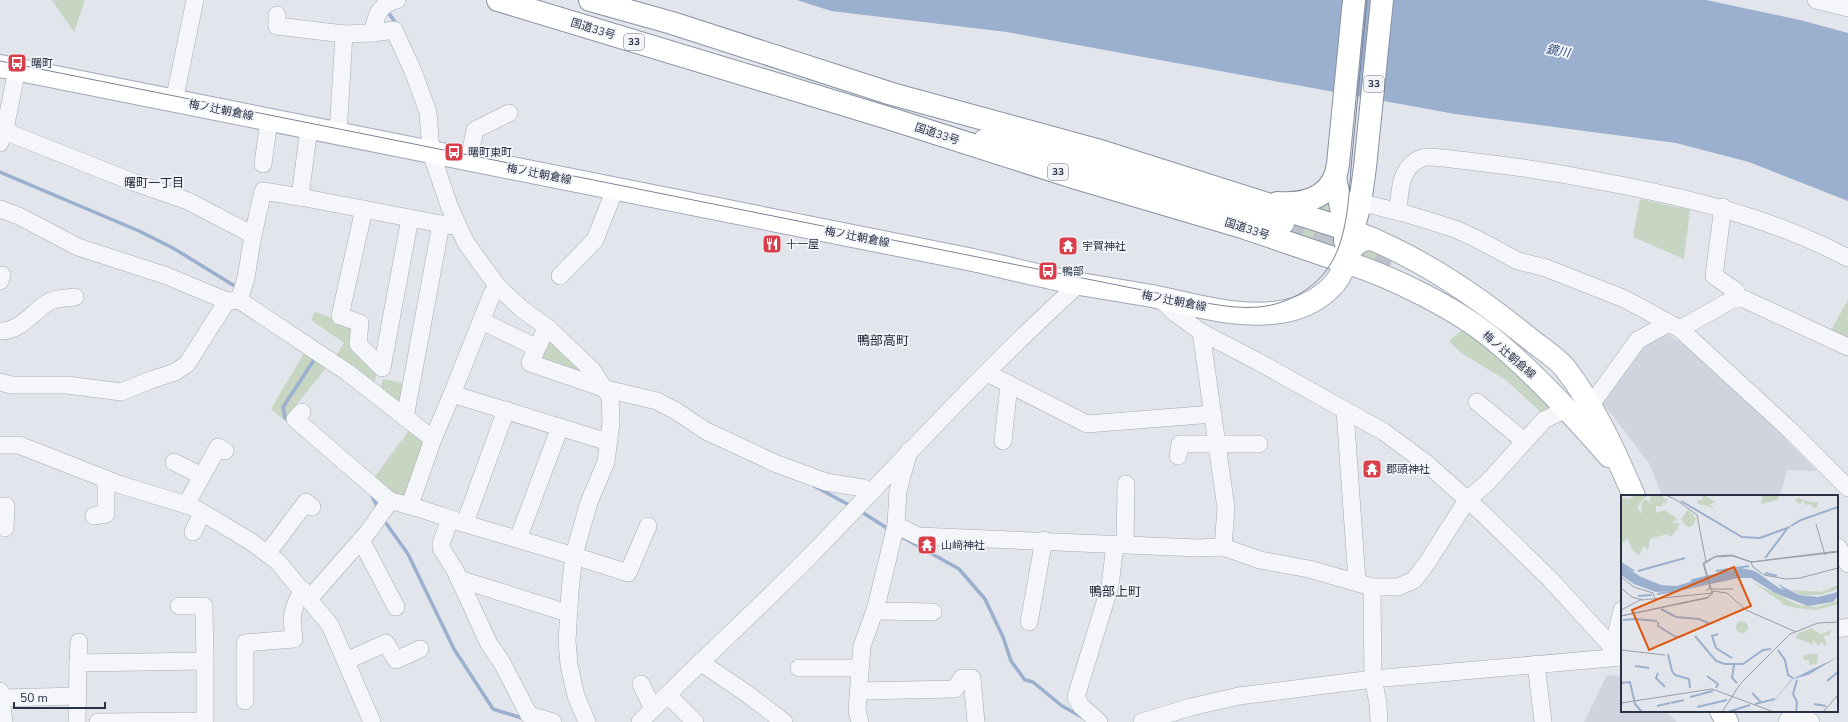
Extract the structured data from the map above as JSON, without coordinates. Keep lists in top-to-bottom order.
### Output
{
  "streets": {
    "main road": ["国道33号", "33", "梅ノ辻朝倉線"]
  },
  "crossings": [
    ["国道33号", "33"],
    ["国道33号", "梅ノ辻朝倉線"],
    ["33", "梅ノ辻朝倉線"]
  ],
  "districts": ["曙町一丁目", "鴨部高町", "鴨部上町"],
  "water": ["鏡川"],
  "places": {
    "bus stop": ["曙町", "曙町東町", "鴨部"],
    "restaurant": ["十一屋"],
    "temple": ["宇賀神社", "郡頭神社", "山﨑神社"]
  },
  "scale_bar": "50 m"
}
